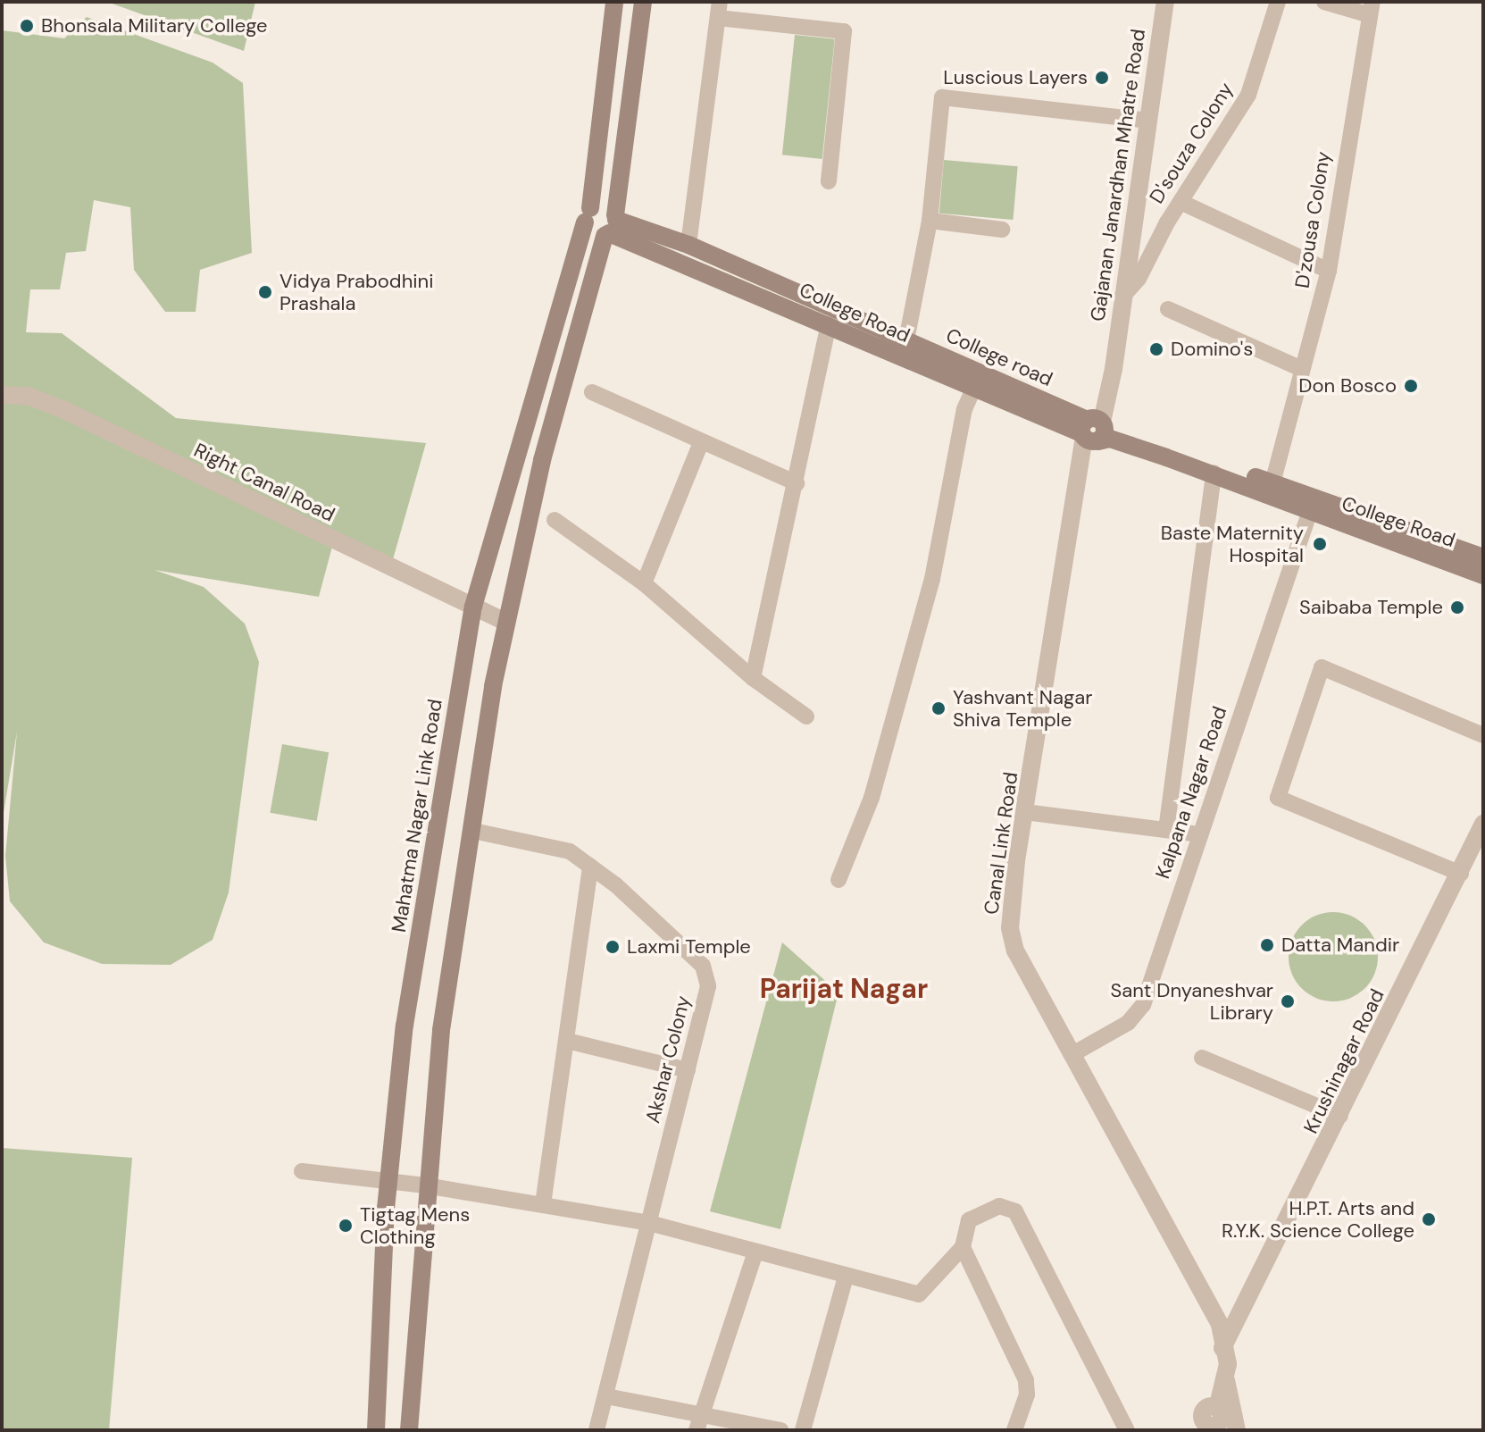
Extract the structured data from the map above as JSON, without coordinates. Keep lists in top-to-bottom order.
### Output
{
  "streets": {
    "main road": ["College Road", "College road", "Mahatma Nagar Link Road"],
    "street": [
      "D'souza Colony",
      "Gajanan Janardhan Mhatre Road",
      "D'zousa Colony",
      "Right Canal Road",
      "Kalpana Nagar Road",
      "Canal Link Road",
      "Akshar Colony",
      "Krushinagar Road"
    ]
  },
  "crossings": [
    ["D'souza Colony", "Gajanan Janardhan Mhatre Road"],
    ["Gajanan Janardhan Mhatre Road", "College Road"],
    ["Gajanan Janardhan Mhatre Road", "College road"],
    ["Gajanan Janardhan Mhatre Road", "Canal Link Road"],
    ["D'zousa Colony", "College road"],
    ["College Road", "College road"],
    ["College Road", "Kalpana Nagar Road"],
    ["College Road", "Canal Link Road"],
    ["College road", "Canal Link Road"],
    ["Right Canal Road", "Mahatma Nagar Link Road"],
    ["Kalpana Nagar Road", "Canal Link Road"]
  ],
  "districts": ["Parijat Nagar"],
  "places": [
    "Bhonsala Military College",
    "Luscious Layers",
    "Vidya Prabodhini Prashala",
    "Domino's",
    "Don Bosco",
    "Baste Maternity Hospital",
    "Saibaba Temple",
    "Yashvant Nagar Shiva Temple",
    "Datta Mandir",
    "Laxmi Temple",
    "Sant Dnyaneshvar Library",
    "H.P.T. Arts and R.Y.K. Science College",
    "Tigtag Mens Clothing"
  ]
}
